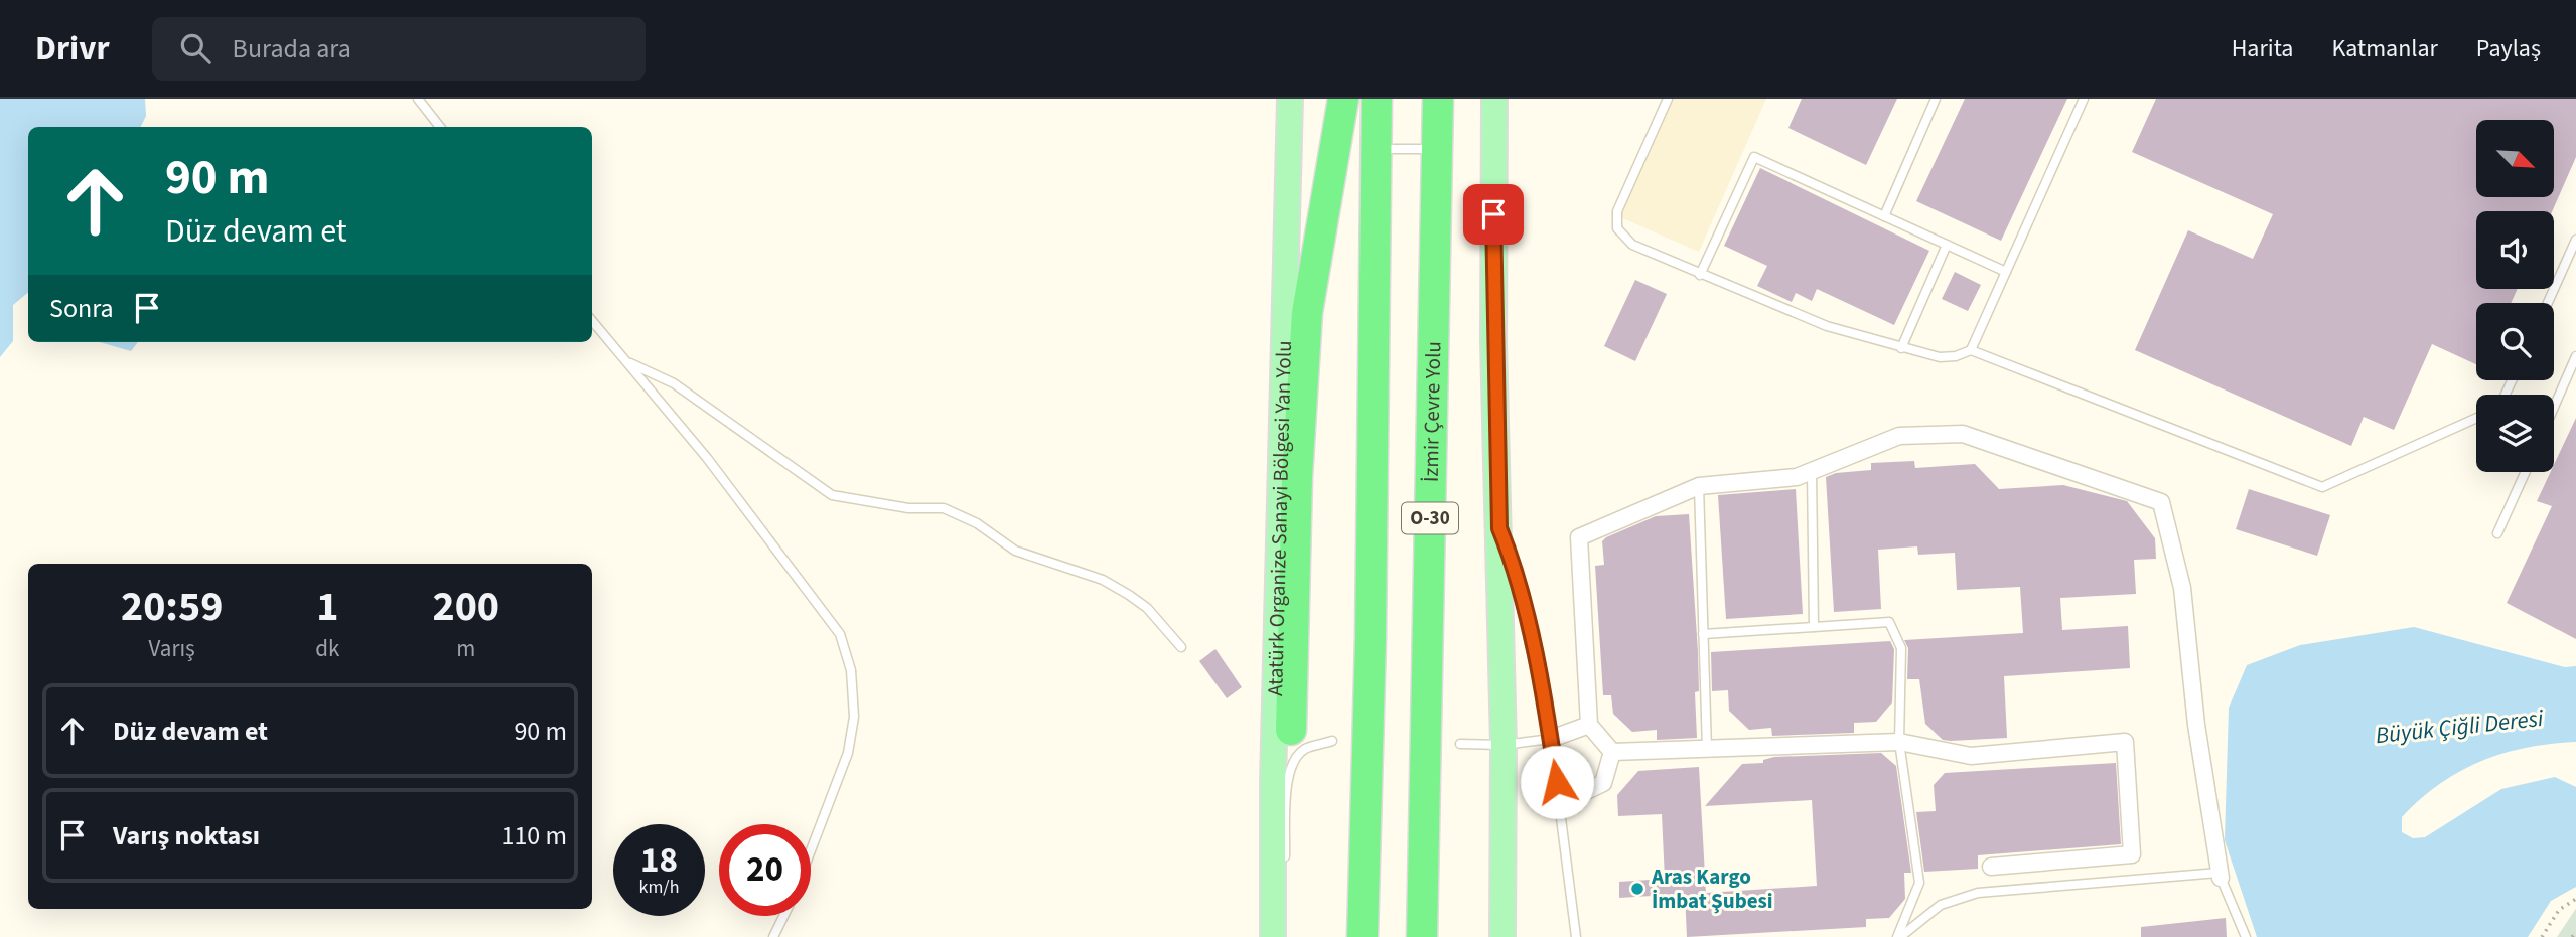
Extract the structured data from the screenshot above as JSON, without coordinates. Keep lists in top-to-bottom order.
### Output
{
  "streets": {
    "highway": ["İzmir Çevre Yolu", "O-30"],
    "main road": ["Atatürk Organize Sanayi Bölgesi Yan Yolu"]
  },
  "water": ["Büyük Çiğli Deresi"],
  "places": ["Aras Kargo İmbat Şubesi"],
  "north": "bottom right",
  "page": {
    "header": "Drivr",
    "search": "Burada ara",
    "nav": ["Harita", "Katmanlar", "Paylaş"],
    "turn": ["90 m", "Düz devam et"],
    "then": "Sonra",
    "eta": [
      "20:59",
      "Varış",
      "1",
      "dk",
      "200",
      "m"
    ],
    "list": [
      {
        "name": "Düz devam et",
        "value": "90 m"
      },
      {
        "name": "Varış noktası",
        "value": "110 m"
      }
    ],
    "speed": "18 km/h",
    "limit": "20"
  }
}
